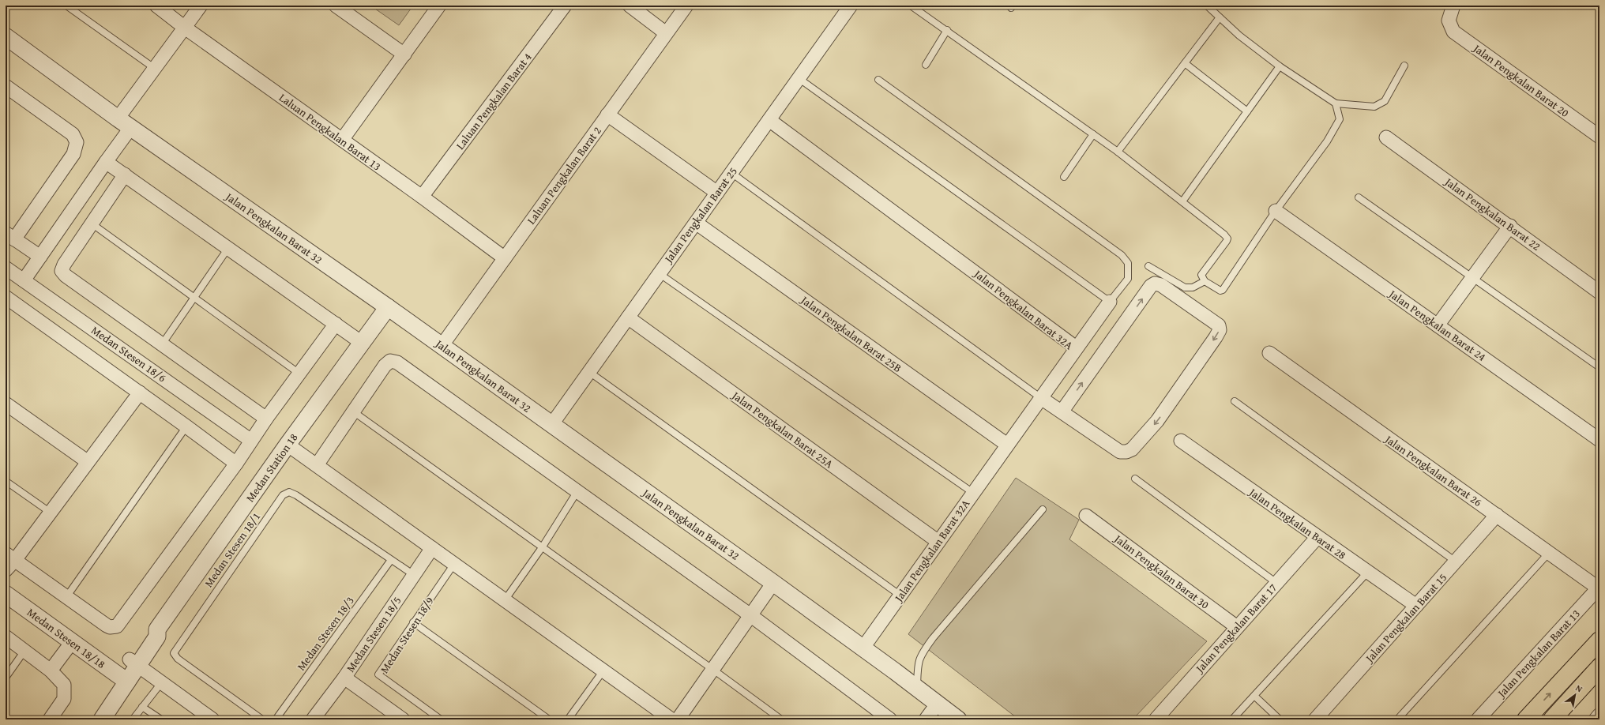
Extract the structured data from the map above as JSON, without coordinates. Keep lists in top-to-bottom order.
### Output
{
  "streets": {
    "street": [
      "Jalan Pengkalan Barat 20",
      "Laluan Pengkalan Barat 4",
      "Laluan Pengkalan Barat 13",
      "Laluan Pengkalan Barat 2",
      "Jalan Pengkalan Barat 22",
      "Jalan Pengkalan Barat 25",
      "Jalan Pengkalan Barat 32",
      "Jalan Pengkalan Barat 32A",
      "Jalan Pengkalan Barat 24",
      "Jalan Pengkalan Barat 25B",
      "Medan Stesen 18/6",
      "Jalan Pengkalan Barat 25A",
      "Medan Station 18",
      "Jalan Pengkalan Barat 26",
      "Jalan Pengkalan Barat 28",
      "Jalan Pengkalan Barat 30",
      "Jalan Pengkalan Barat 15",
      "Jalan Pengkalan Barat 17",
      "Medan Stesen 18/5",
      "Medan Stesen 18/18",
      "Jalan Pengkalan Barat 13"
    ],
    "lane": ["Medan Stesen 18/1", "Medan Stesen 18/3", "Medan Stesen 18/9"]
  },
  "crossings": [
    ["Laluan Pengkalan Barat 4", "Laluan Pengkalan Barat 13"],
    ["Laluan Pengkalan Barat 13", "Laluan Pengkalan Barat 2"],
    ["Laluan Pengkalan Barat 2", "Jalan Pengkalan Barat 32"],
    ["Jalan Pengkalan Barat 25", "Jalan Pengkalan Barat 32"],
    ["Jalan Pengkalan Barat 25", "Jalan Pengkalan Barat 32A"],
    ["Jalan Pengkalan Barat 25", "Jalan Pengkalan Barat 25B"],
    ["Jalan Pengkalan Barat 25", "Jalan Pengkalan Barat 25A"],
    ["Jalan Pengkalan Barat 32", "Jalan Pengkalan Barat 32A"],
    ["Jalan Pengkalan Barat 32", "Medan Station 18"],
    ["Jalan Pengkalan Barat 32A", "Jalan Pengkalan Barat 25B"],
    ["Jalan Pengkalan Barat 32A", "Jalan Pengkalan Barat 25A"],
    ["Medan Station 18", "Medan Stesen 18/18"],
    ["Jalan Pengkalan Barat 26", "Jalan Pengkalan Barat 15"],
    ["Jalan Pengkalan Barat 26", "Jalan Pengkalan Barat 13"],
    ["Jalan Pengkalan Barat 28", "Jalan Pengkalan Barat 15"],
    ["Jalan Pengkalan Barat 28", "Jalan Pengkalan Barat 17"],
    ["Medan Stesen 18/1", "Medan Stesen 18/3"],
    ["Medan Stesen 18/1", "Medan Stesen 18/5"],
    ["Jalan Pengkalan Barat 30", "Jalan Pengkalan Barat 17"]
  ],
  "north": "top right"
}
